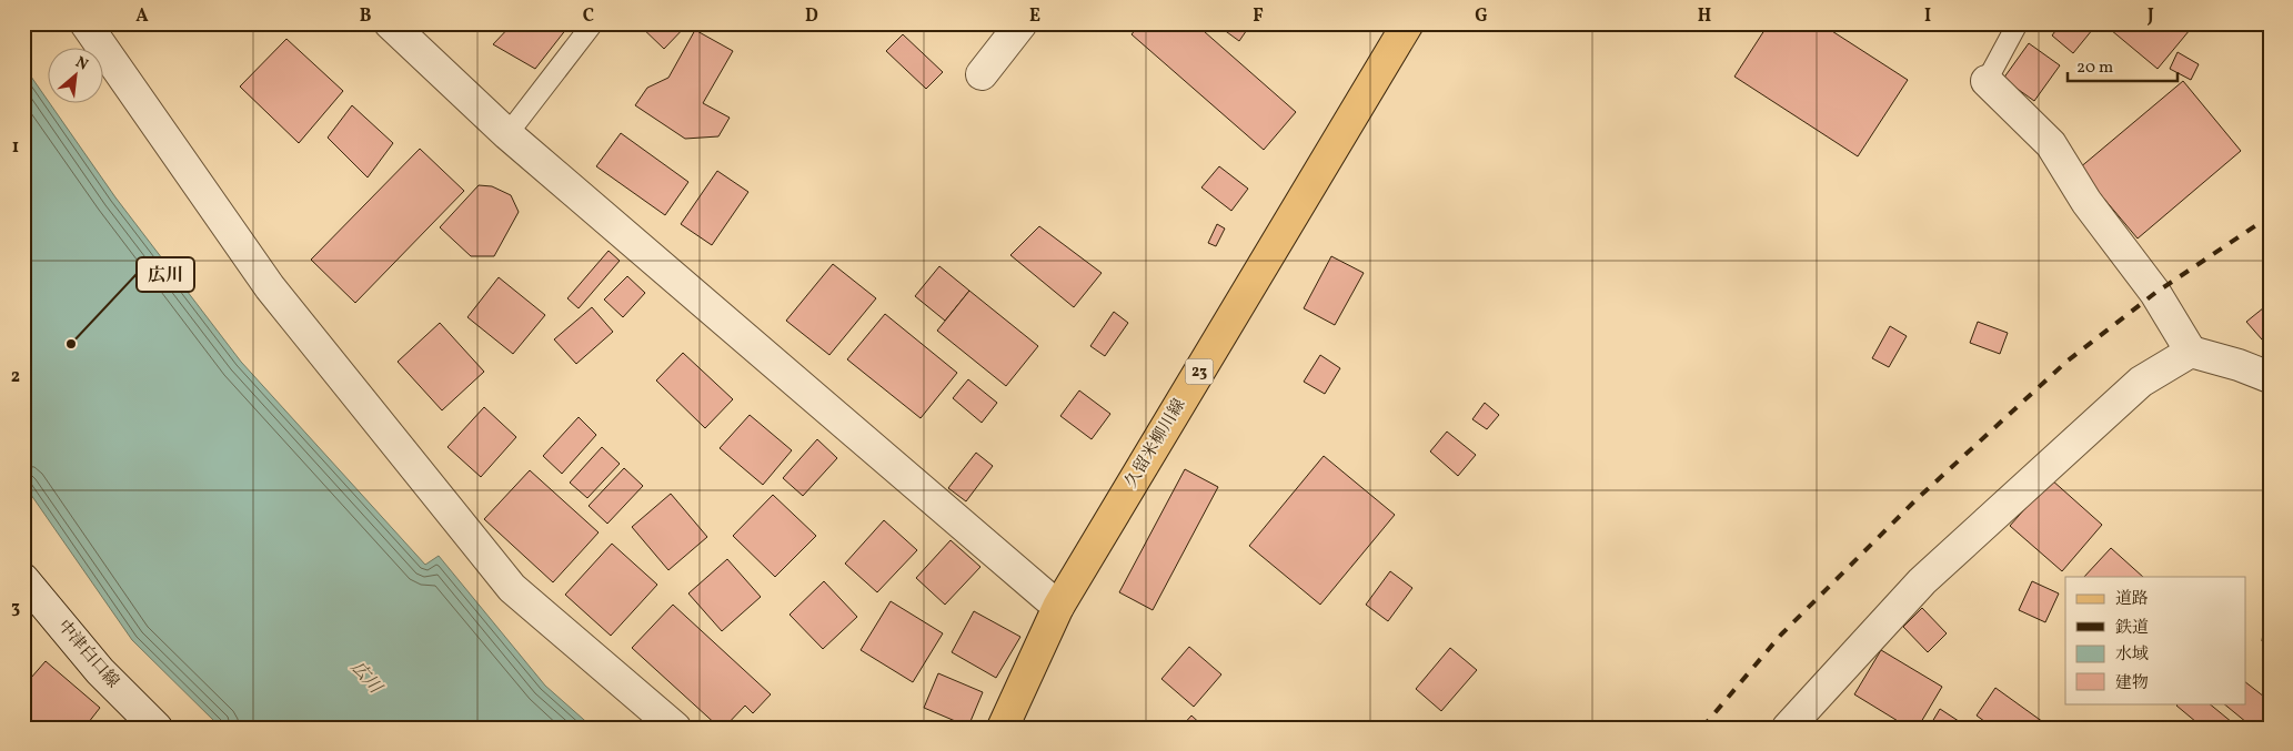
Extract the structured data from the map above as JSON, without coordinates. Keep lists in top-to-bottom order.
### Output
{
  "streets": {
    "main road": ["23", "久留米柳川線"],
    "street": ["中津白口線"]
  },
  "water": ["広川"],
  "places": ["広川"],
  "legend": [
    "道路",
    "鉄道",
    "水域",
    "建物"
  ],
  "scale_bar": "20 m",
  "north": "top right",
  "grid": {
    "columns": [
      "A",
      "B",
      "C",
      "D",
      "E",
      "F",
      "G",
      "H",
      "I",
      "J"
    ],
    "rows": ["1", "2", "3"]
  }
}
